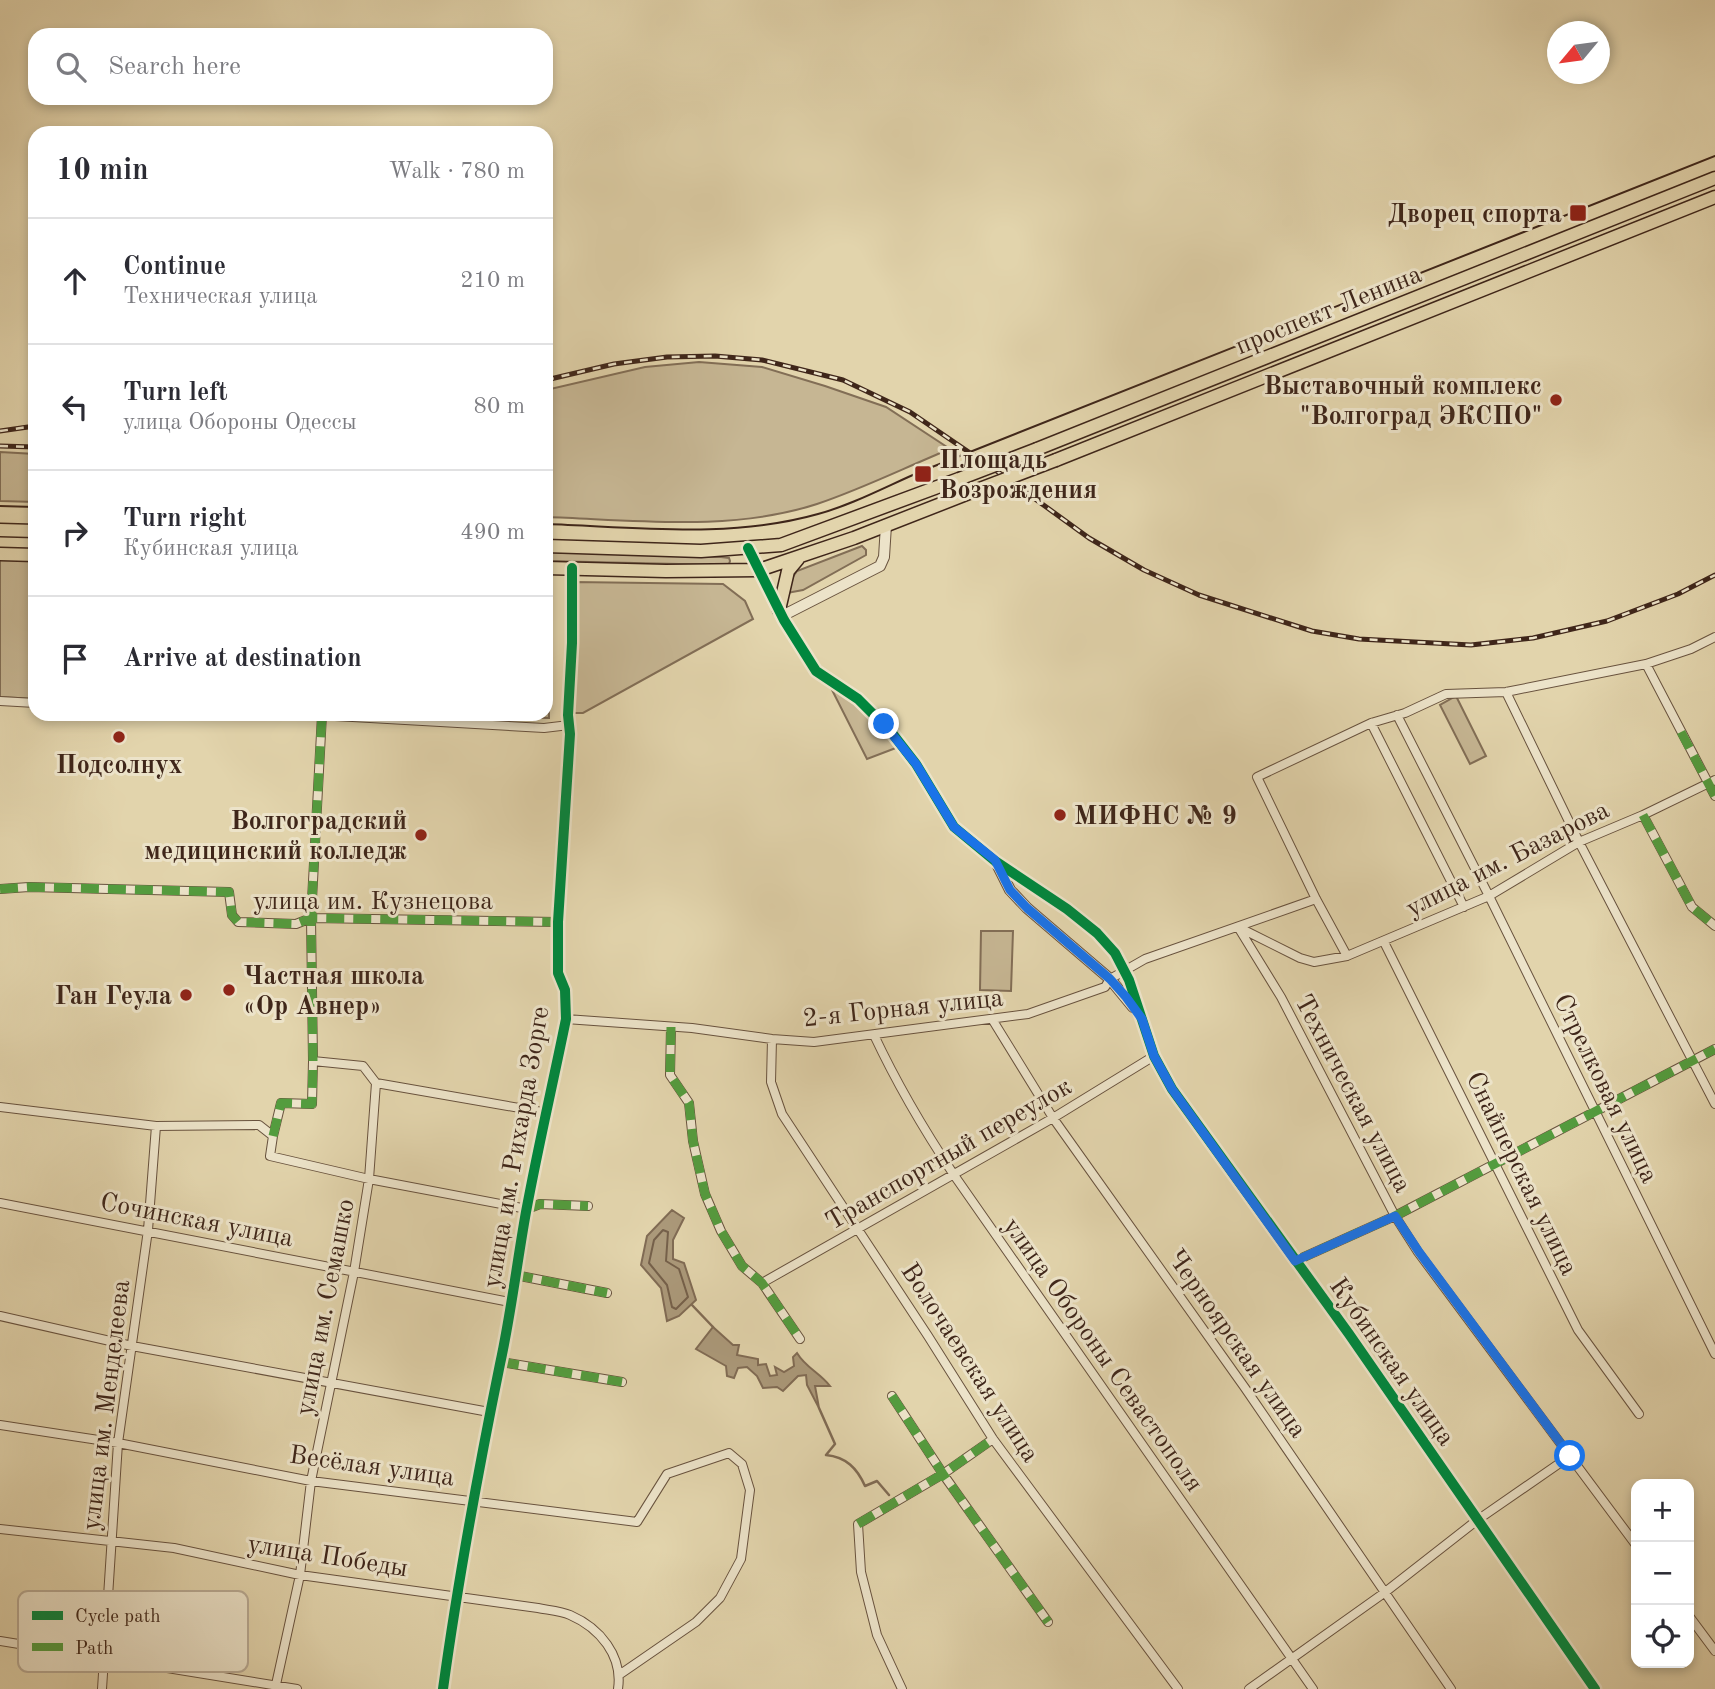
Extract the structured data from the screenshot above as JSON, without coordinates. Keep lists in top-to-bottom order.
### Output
{
  "streets": {
    "main road": ["проспект Ленина"],
    "street": [
      "улица им. Базарова",
      "улица им. Кузнецова",
      "2-я Горная улица",
      "Стрелковая улица",
      "Техническая улица",
      "улица им. Рихарда Зорге",
      "Транспортный переулок",
      "Снайперская улица",
      "Сочинская улица",
      "улица им. Семашко",
      "Черноярская улица",
      "улица Обороны Севастополя",
      "Кубинская улица",
      "Волочаевская улица",
      "улица им. Менделеева",
      "Весёлая улица",
      "улица Победы"
    ]
  },
  "crossings": [
    ["проспект Ленина", "улица им. Рихарда Зорге"],
    ["проспект Ленина", "Кубинская улица"],
    ["улица им. Базарова", "Стрелковая улица"],
    ["улица им. Базарова", "Техническая улица"],
    ["улица им. Базарова", "Снайперская улица"],
    ["улица им. Кузнецова", "улица им. Рихарда Зорге"],
    ["2-я Горная улица", "улица им. Рихарда Зорге"],
    ["2-я Горная улица", "Черноярская улица"],
    ["2-я Горная улица", "улица Обороны Севастополя"],
    ["2-я Горная улица", "Кубинская улица"],
    ["2-я Горная улица", "Волочаевская улица"],
    ["улица им. Рихарда Зорге", "Сочинская улица"],
    ["улица им. Рихарда Зорге", "Весёлая улица"],
    ["улица им. Рихарда Зорге", "улица Победы"],
    ["Транспортный переулок", "Черноярская улица"],
    ["Транспортный переулок", "улица Обороны Севастополя"],
    ["Транспортный переулок", "Кубинская улица"],
    ["Транспортный переулок", "Волочаевская улица"],
    ["Сочинская улица", "улица им. Семашко"],
    ["Сочинская улица", "улица им. Менделеева"],
    ["улица им. Семашко", "Весёлая улица"],
    ["улица им. Семашко", "улица Победы"],
    ["улица им. Менделеева", "Весёлая улица"],
    ["улица им. Менделеева", "улица Победы"],
    ["Весёлая улица", "улица Победы"]
  ],
  "places": {
    "transit": ["Дворец спорта", "Площадь Возрождения"],
    "other": [
      "Выставочный комплекс \"Волгоград ЭКСПО\"",
      "Подсолнух",
      "МИФНС № 9",
      "Волгоградский медицинский колледж",
      "Частная школа «Ор Авнер»",
      "Ган Геула"
    ]
  },
  "legend": ["Cycle path", "Path"],
  "north": "bottom left",
  "page": {
    "search": "Search here",
    "heading": ["10 min", "Walk · 780 m"],
    "list": [
      ["Continue", "Техническая улица", "210 m"],
      ["Turn left", "улица Обороны Одессы", "80 m"],
      ["Turn right", "Кубинская улица", "490 m"],
      "Arrive at destination"
    ],
    "map_buttons": ["+", "−"]
  }
}
